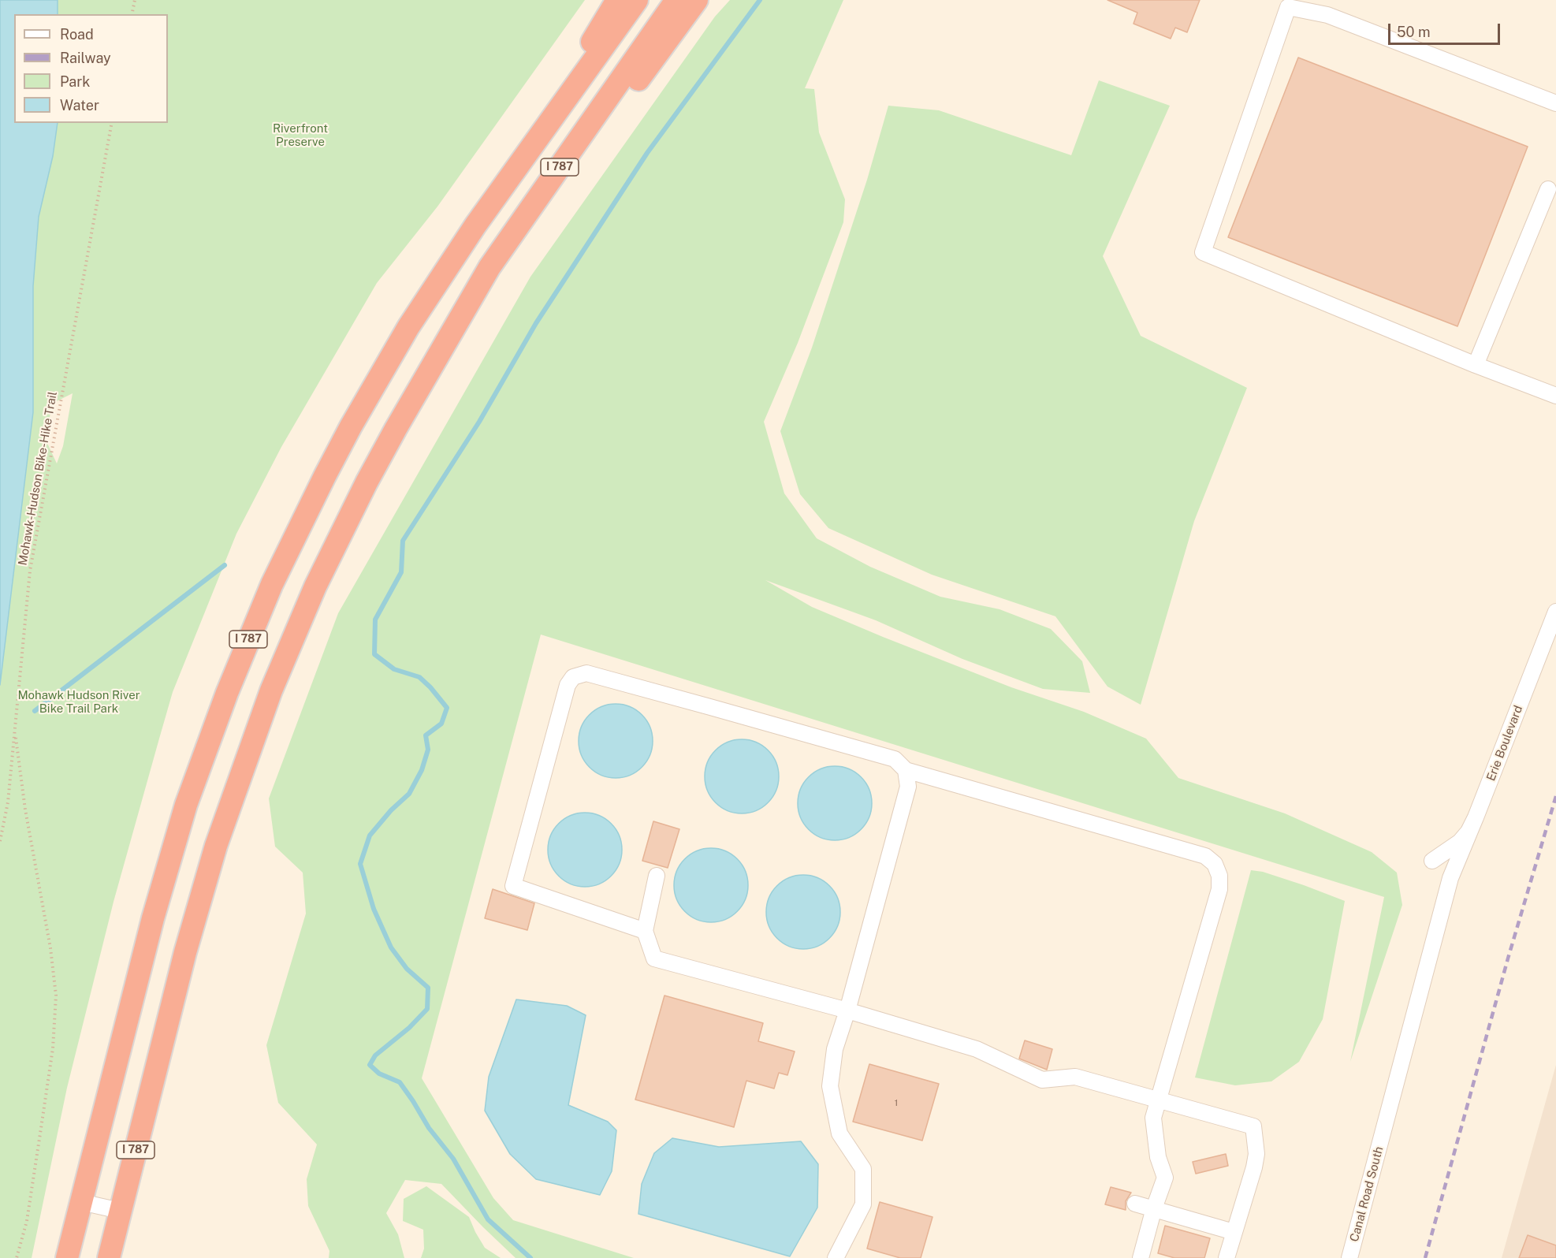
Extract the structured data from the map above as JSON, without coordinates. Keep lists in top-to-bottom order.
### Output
{
  "streets": {
    "highway": ["I 787"],
    "street": ["Erie Boulevard", "Canal Road South"],
    "path": ["Mohawk-Hudson Bike-Hike Trail"]
  },
  "crossings": [
    ["Erie Boulevard", "Canal Road South"]
  ],
  "parks": ["Riverfront Preserve", "Mohawk Hudson River Bike Trail Park"],
  "house_numbers": ["1"],
  "legend": [
    "Road",
    "Railway",
    "Park",
    "Water"
  ],
  "scale_bar": "50 m"
}
